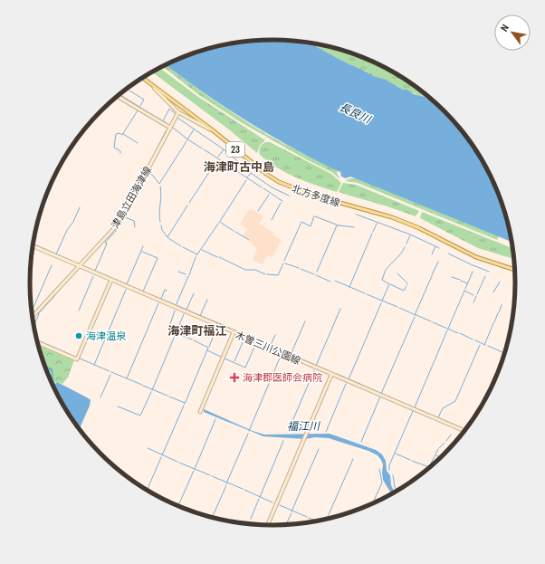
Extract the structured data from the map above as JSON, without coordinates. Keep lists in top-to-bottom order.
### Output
{
  "streets": {
    "main road": [
      "23",
      "北方多度線",
      "津島立田海津線",
      "木曽三川公園線"
    ]
  },
  "crossings": [
    ["津島立田海津線", "木曽三川公園線"]
  ],
  "districts": ["海津町古中島", "海津町福江"],
  "water": ["長良川", "福江川"],
  "places": {
    "other": ["海津温泉"],
    "health": ["海津郡医師会病院"]
  },
  "north": "top left"
}
